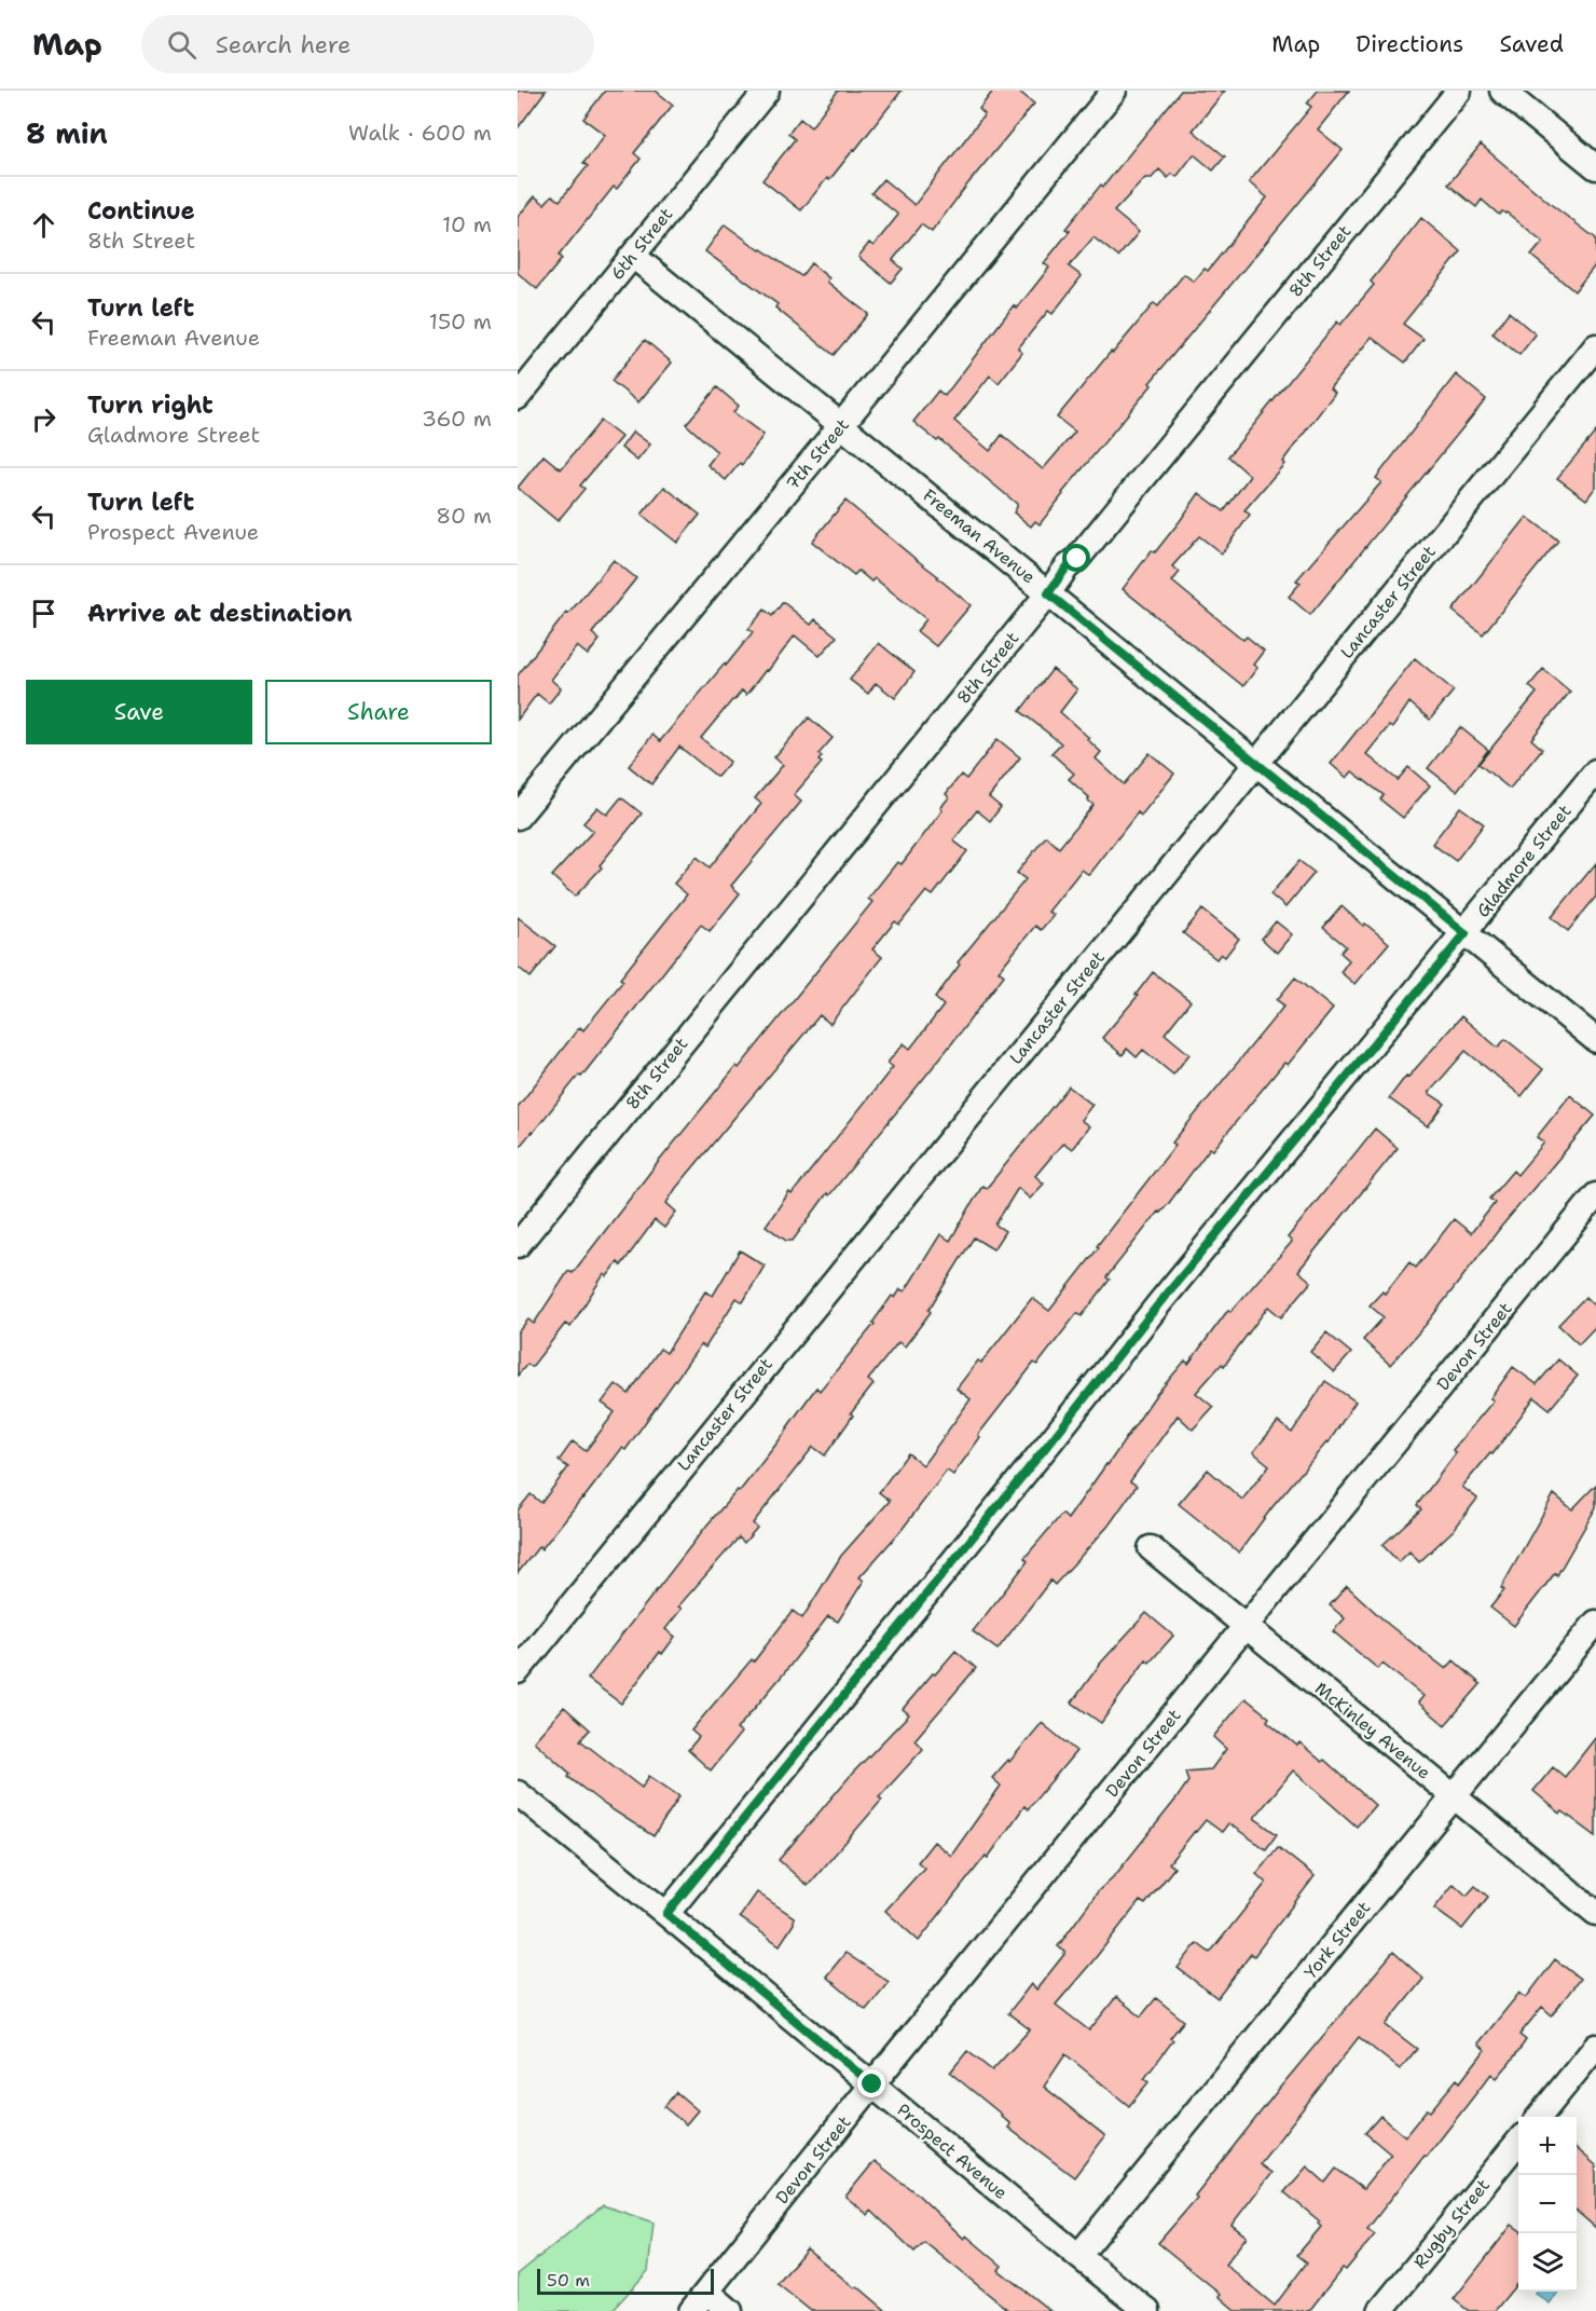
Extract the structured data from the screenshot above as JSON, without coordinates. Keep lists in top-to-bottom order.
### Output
{
  "streets": {
    "street": [
      "6th Street",
      "8th Street",
      "7th Street",
      "Freeman Avenue",
      "Lancaster Street",
      "Gladmore Street",
      "Devon Street",
      "McKinley Avenue",
      "York Street",
      "Prospect Avenue",
      "Rugby Street"
    ]
  },
  "crossings": [
    ["6th Street", "Freeman Avenue"],
    ["8th Street", "Freeman Avenue"],
    ["7th Street", "Freeman Avenue"],
    ["Freeman Avenue", "Lancaster Street"],
    ["Freeman Avenue", "Gladmore Street"],
    ["Gladmore Street", "Prospect Avenue"],
    ["Devon Street", "McKinley Avenue"],
    ["Devon Street", "Prospect Avenue"],
    ["McKinley Avenue", "York Street"],
    ["York Street", "Prospect Avenue"]
  ],
  "scale_bar": "50 m",
  "page": {
    "header": "Map",
    "search": "Search here",
    "nav": ["Map", "Directions", "Saved"],
    "heading": ["8 min", "Walk · 600 m"],
    "list": [
      ["Continue", "8th Street", "10 m"],
      ["Turn left", "Freeman Avenue", "150 m"],
      ["Turn right", "Gladmore Street", "360 m"],
      ["Turn left", "Prospect Avenue", "80 m"],
      "Arrive at destination"
    ],
    "buttons": ["Save", "Share"],
    "map_buttons": ["+", "−"],
    "scale": "50 m"
  }
}
